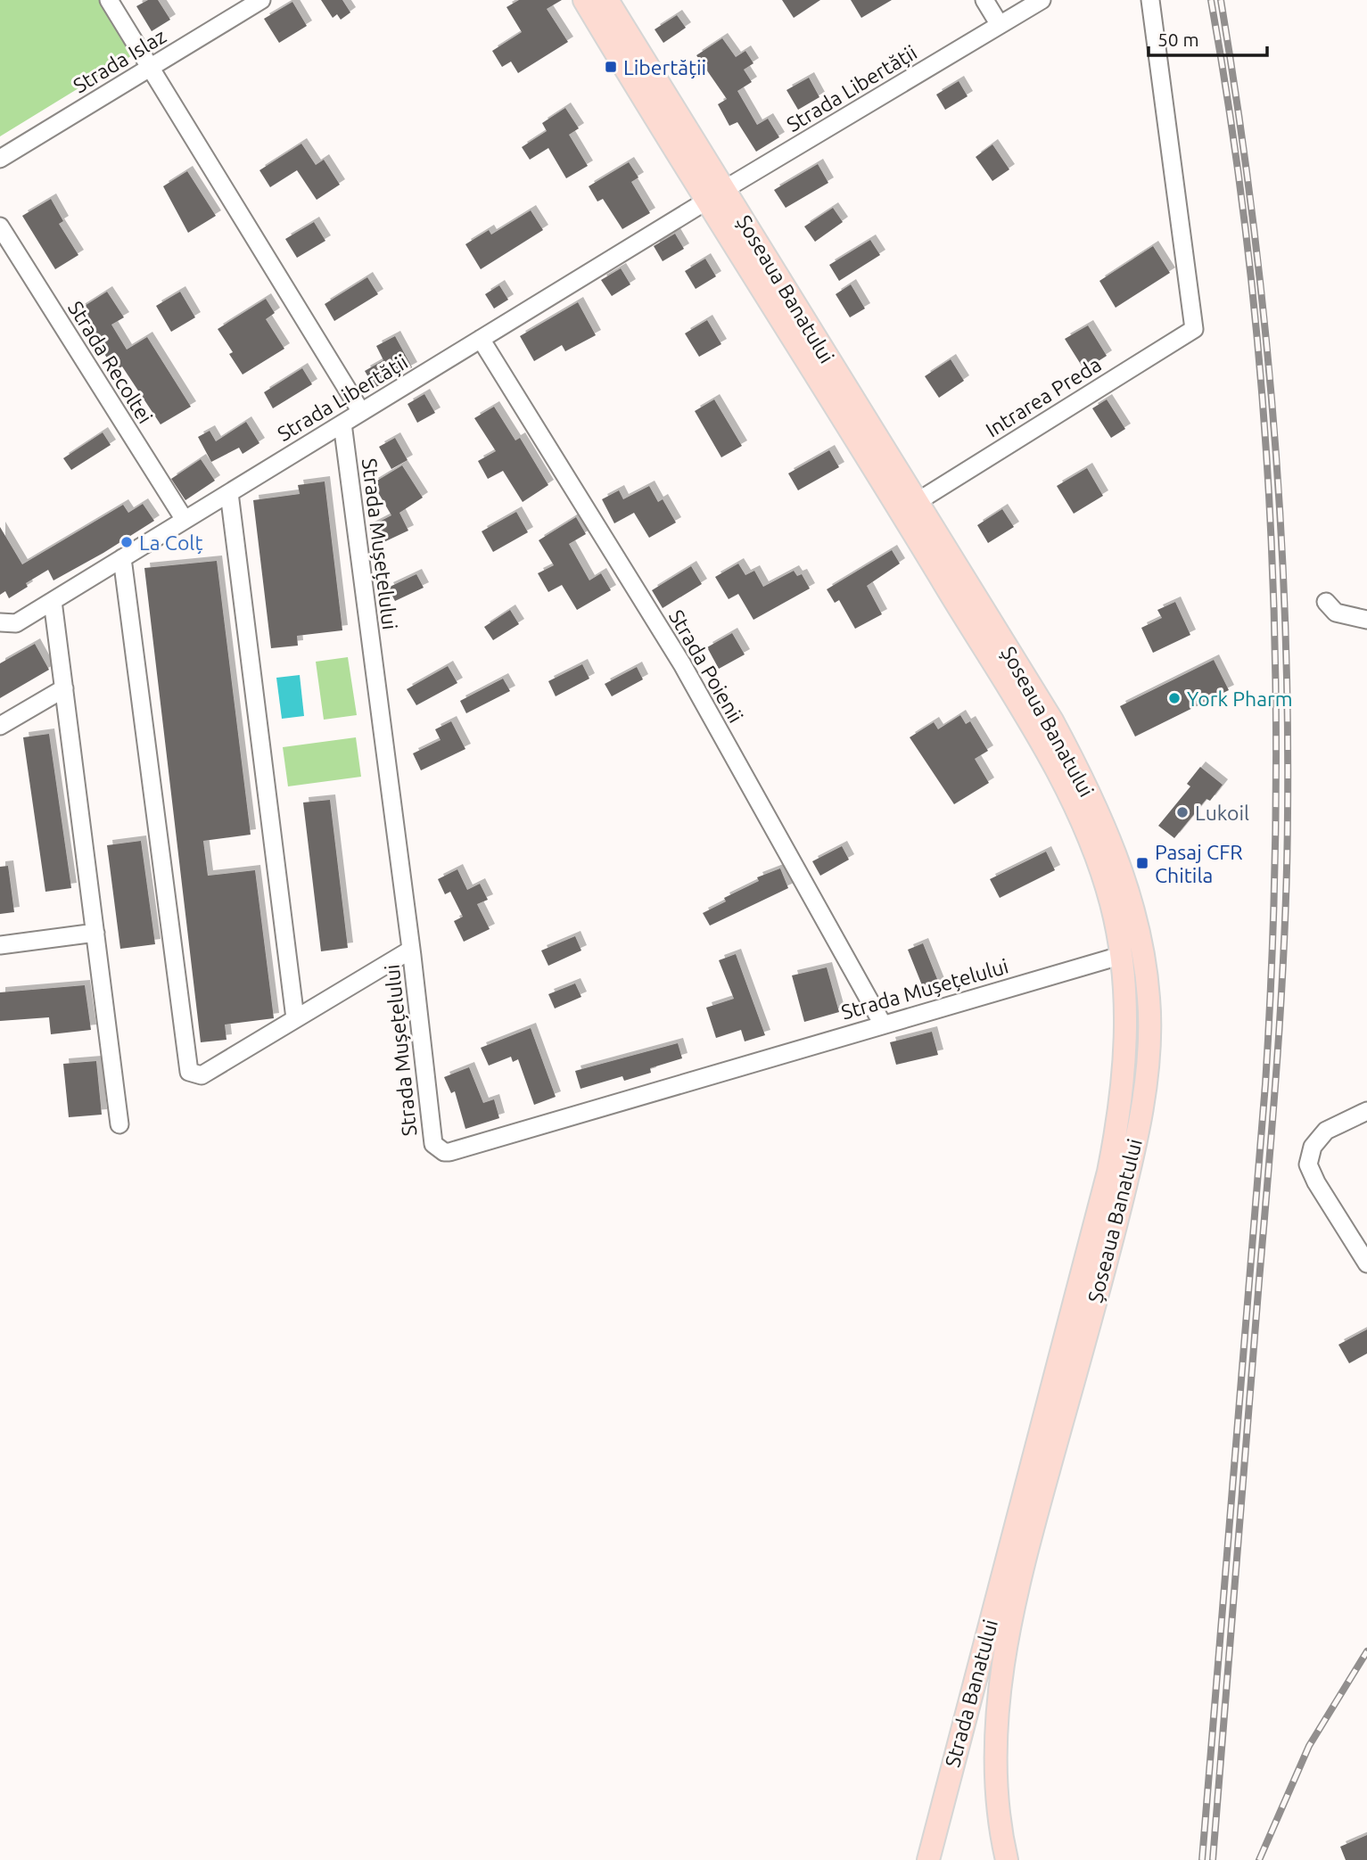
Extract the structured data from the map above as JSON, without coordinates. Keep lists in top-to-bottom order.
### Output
{
  "streets": {
    "main road": ["Șoseaua Banatului", "Strada Banatului"],
    "street": [
      "Strada Islaz",
      "Strada Libertății",
      "Strada Recoltei",
      "Intrarea Preda",
      "Strada Mușețelului",
      "Strada Poienii"
    ]
  },
  "crossings": [
    ["Strada Libertății", "Șoseaua Banatului"],
    ["Strada Libertății", "Strada Recoltei"],
    ["Strada Libertății", "Strada Mușețelului"],
    ["Strada Libertății", "Strada Poienii"],
    ["Șoseaua Banatului", "Intrarea Preda"],
    ["Șoseaua Banatului", "Strada Mușețelului"],
    ["Șoseaua Banatului", "Strada Banatului"],
    ["Strada Mușețelului", "Strada Poienii"]
  ],
  "places": {
    "transit": ["Libertății", "Pasaj CFR Chitila"],
    "other": ["La Colț", "York Pharm", "Lukoil"]
  },
  "scale_bar": "50 m"
}
